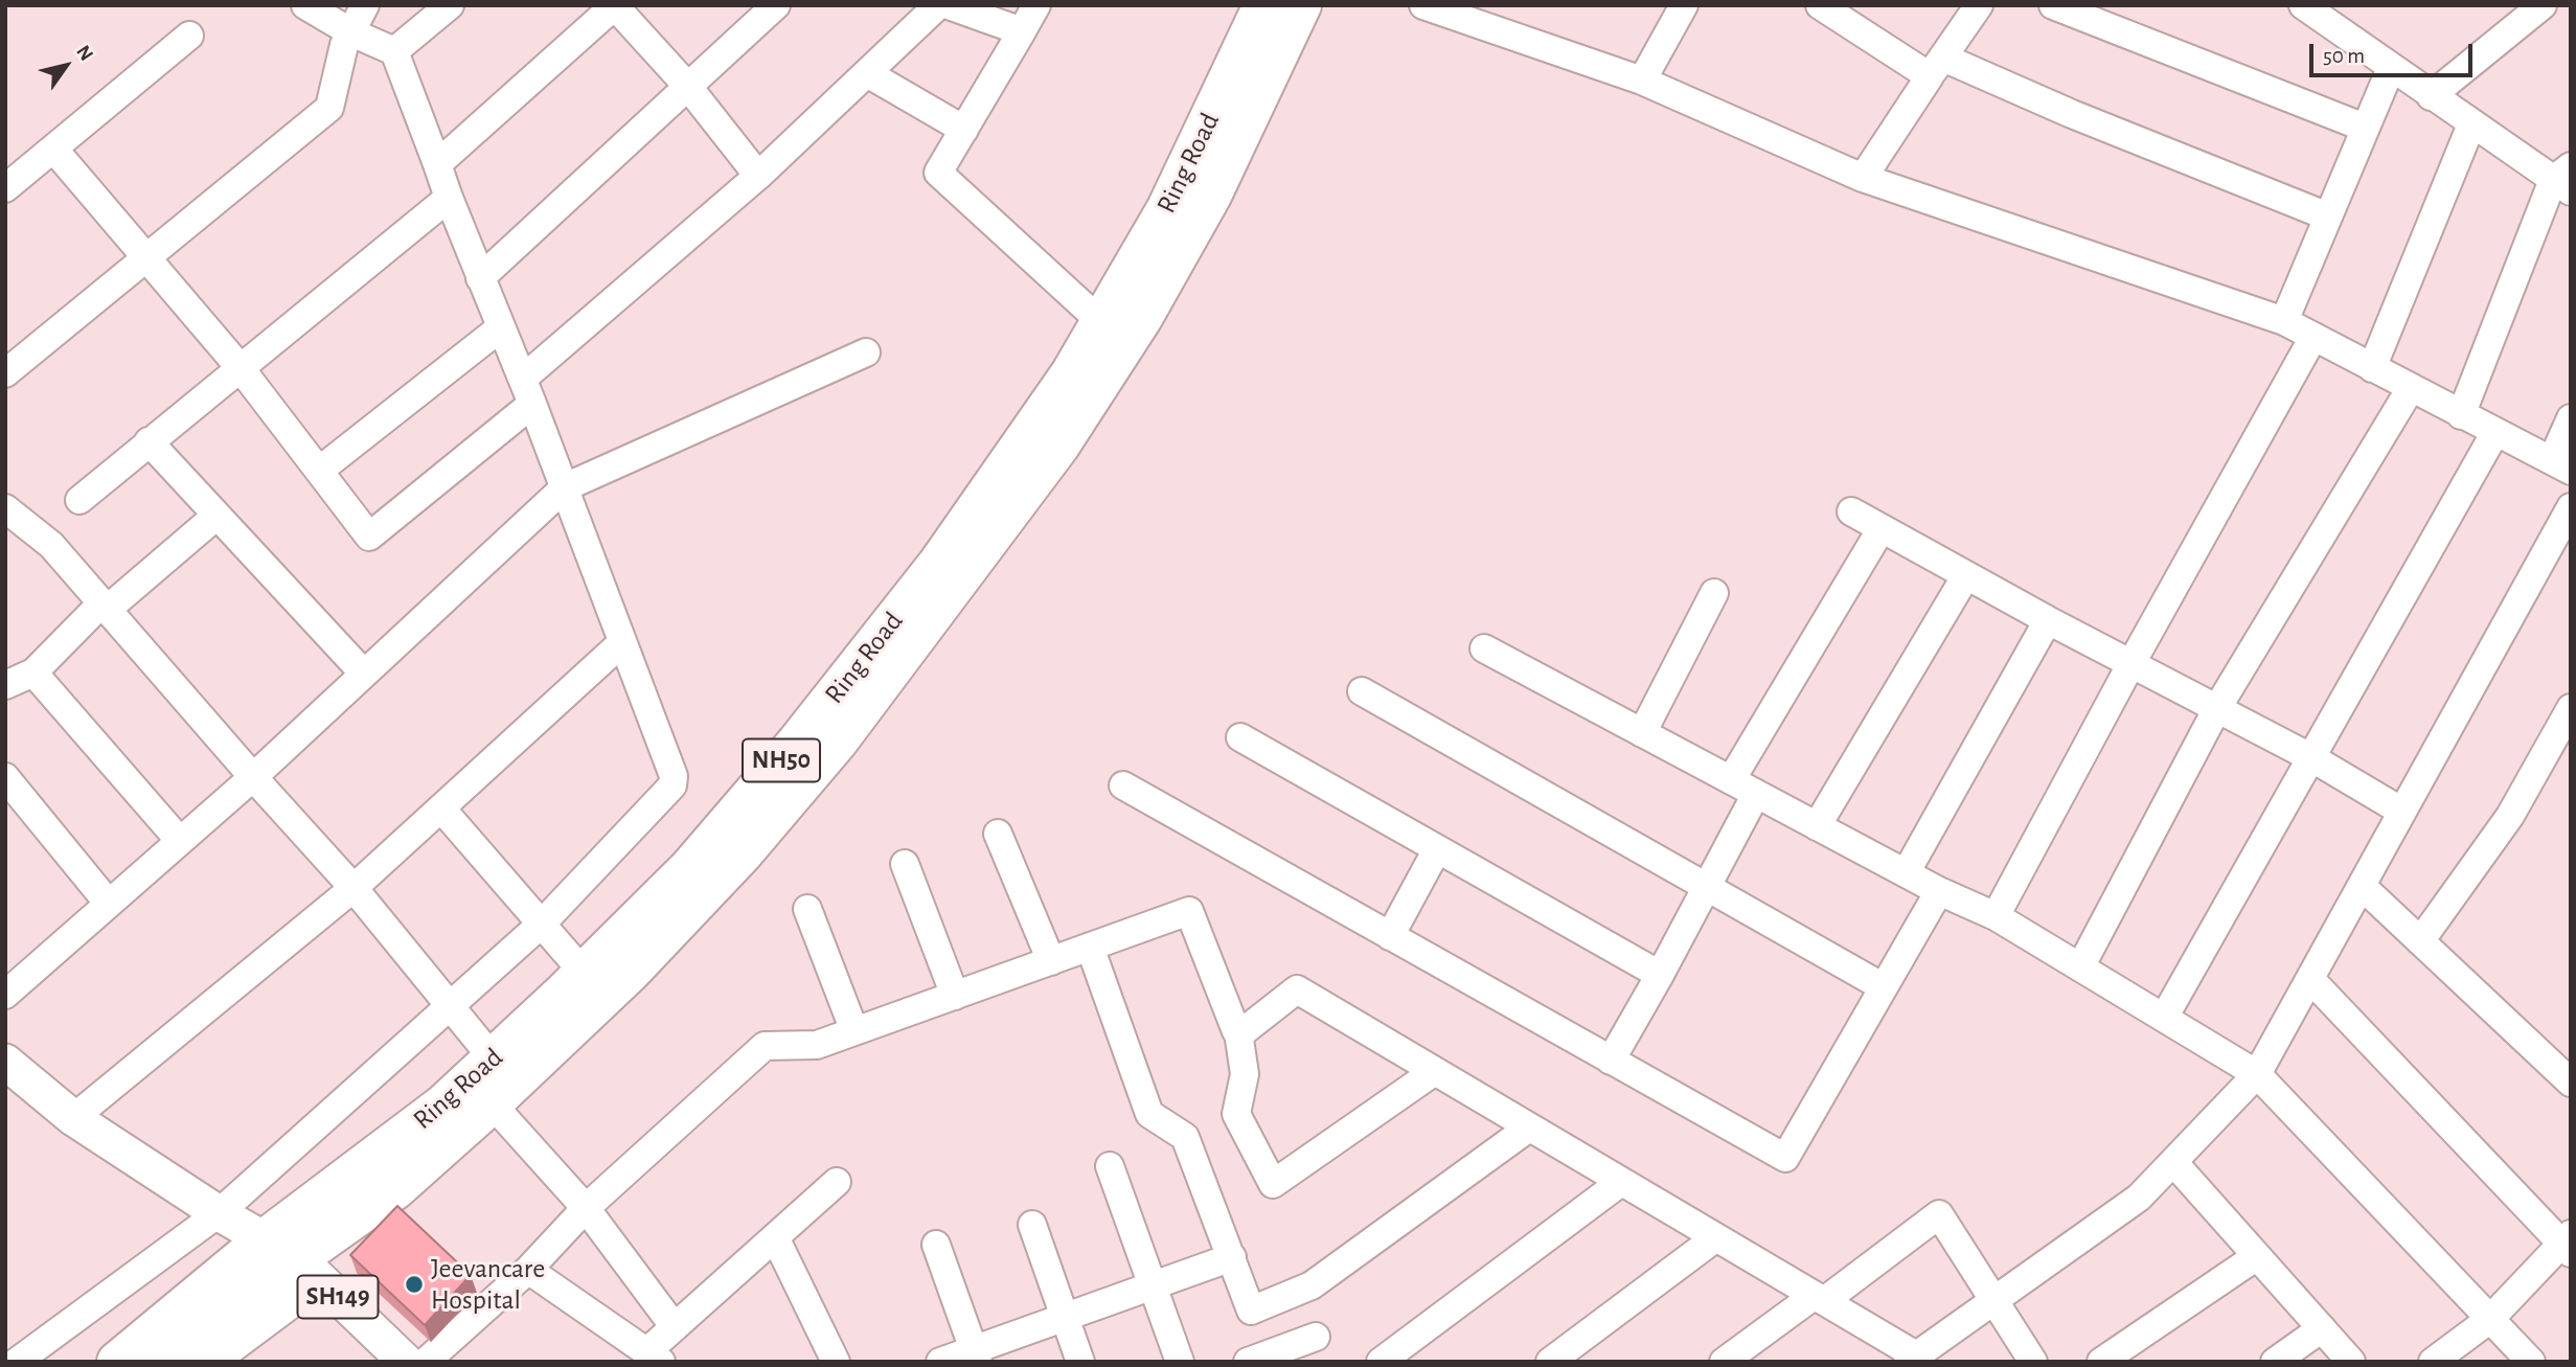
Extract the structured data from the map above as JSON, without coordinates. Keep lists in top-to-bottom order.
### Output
{
  "streets": {
    "highway": ["Ring Road", "NH50"],
    "main road": ["SH149"]
  },
  "crossings": [
    ["Ring Road", "SH149"]
  ],
  "places": ["Jeevancare Hospital"],
  "scale_bar": "50 m",
  "north": "top right"
}
